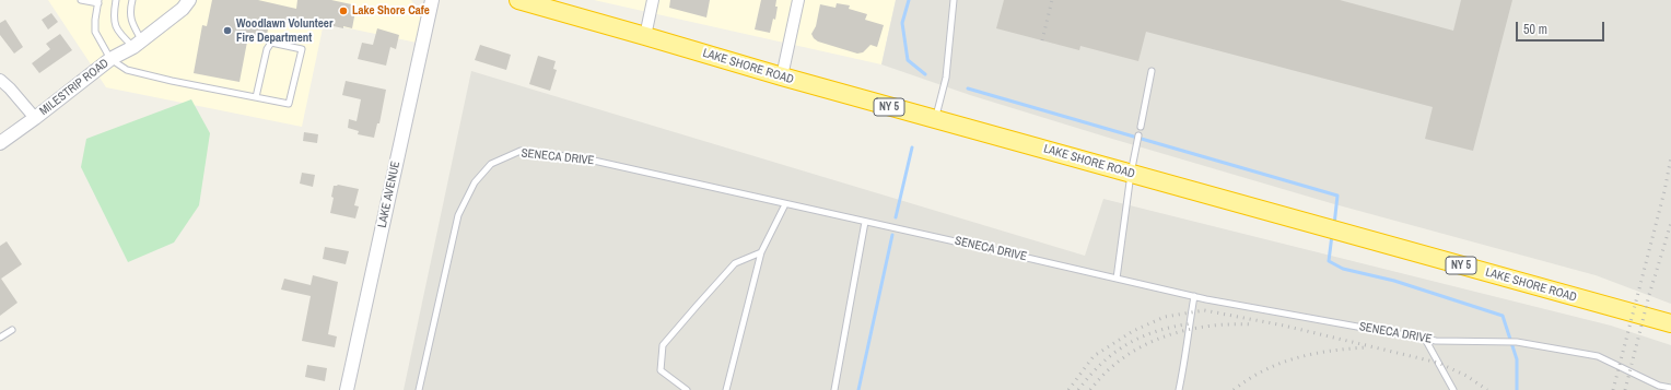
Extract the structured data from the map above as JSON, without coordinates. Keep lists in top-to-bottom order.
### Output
{
  "streets": {
    "highway": ["LAKE SHORE ROAD", "NY 5"],
    "street": ["MILESTRIP ROAD", "LAKE AVENUE"],
    "lane": ["SENECA DRIVE"]
  },
  "places": ["Lake Shore Cafe", "Woodlawn Volunteer Fire Department"],
  "scale_bar": "50 m"
}
